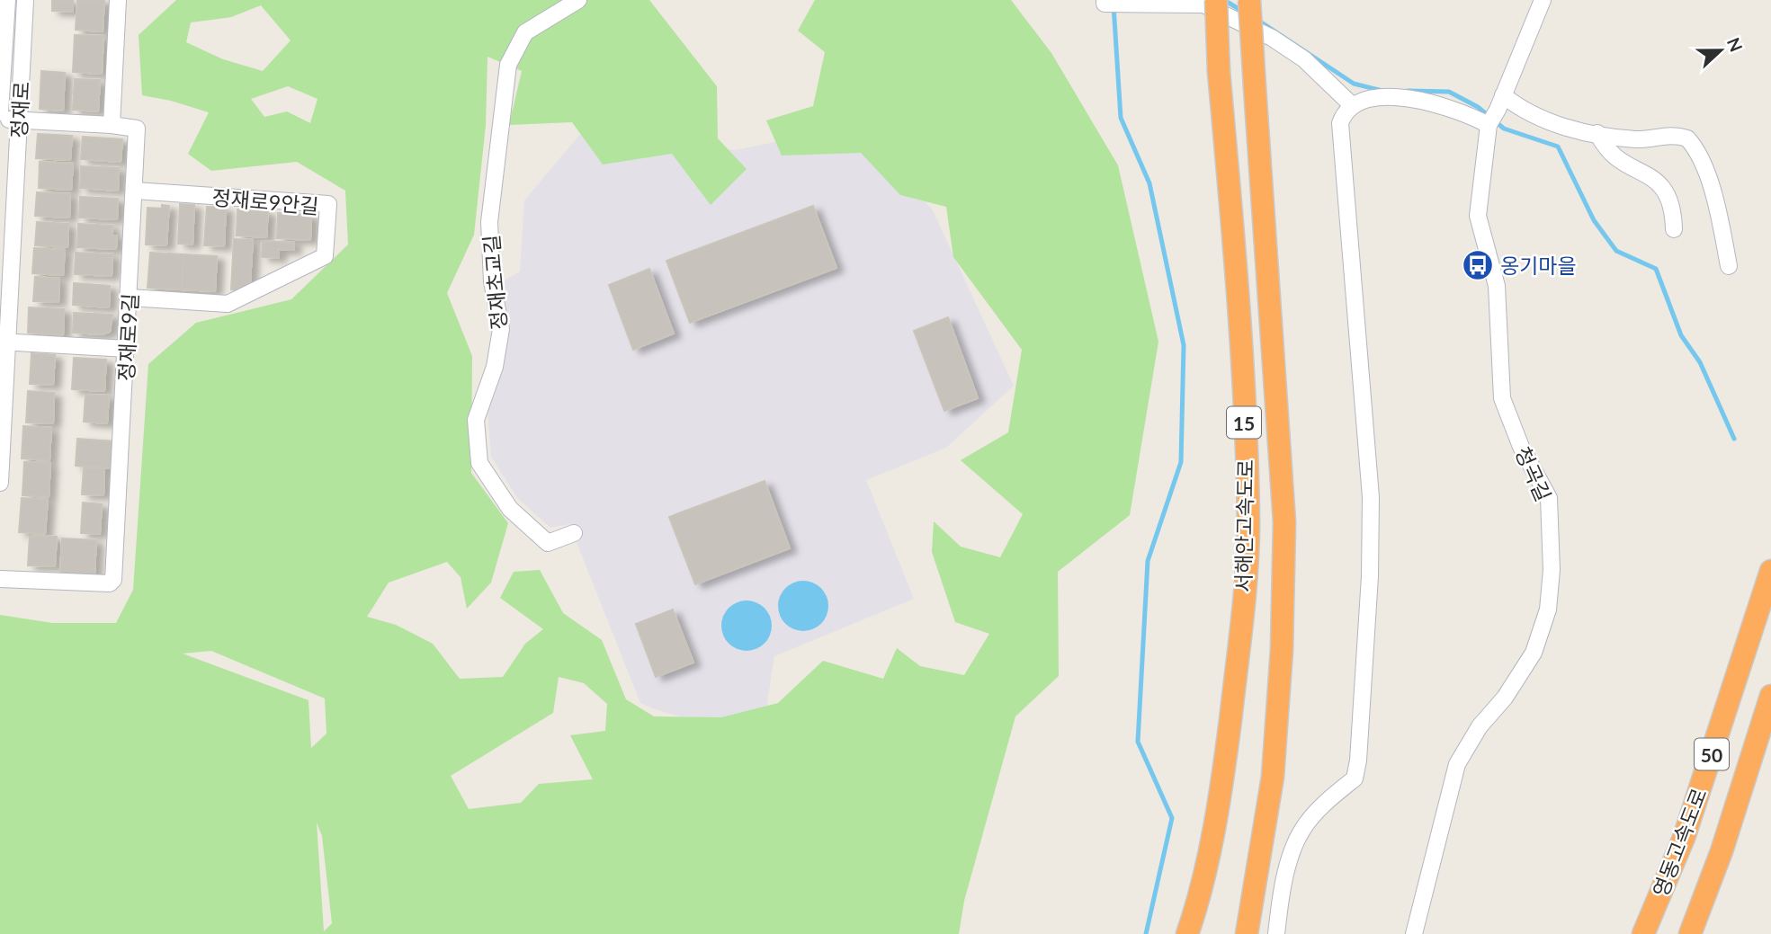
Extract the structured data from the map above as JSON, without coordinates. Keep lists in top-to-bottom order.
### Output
{
  "streets": {
    "highway": [
      "15",
      "서해안고속도로",
      "50",
      "영동고속도로"
    ],
    "street": [
      "정재로",
      "정재로9안길",
      "정재초교길",
      "정재로9길",
      "청곡길"
    ]
  },
  "crossings": [
    ["정재로9안길", "정재로9길"]
  ],
  "places": {
    "bus stop": ["옹기마을"]
  },
  "north": "right"
}
